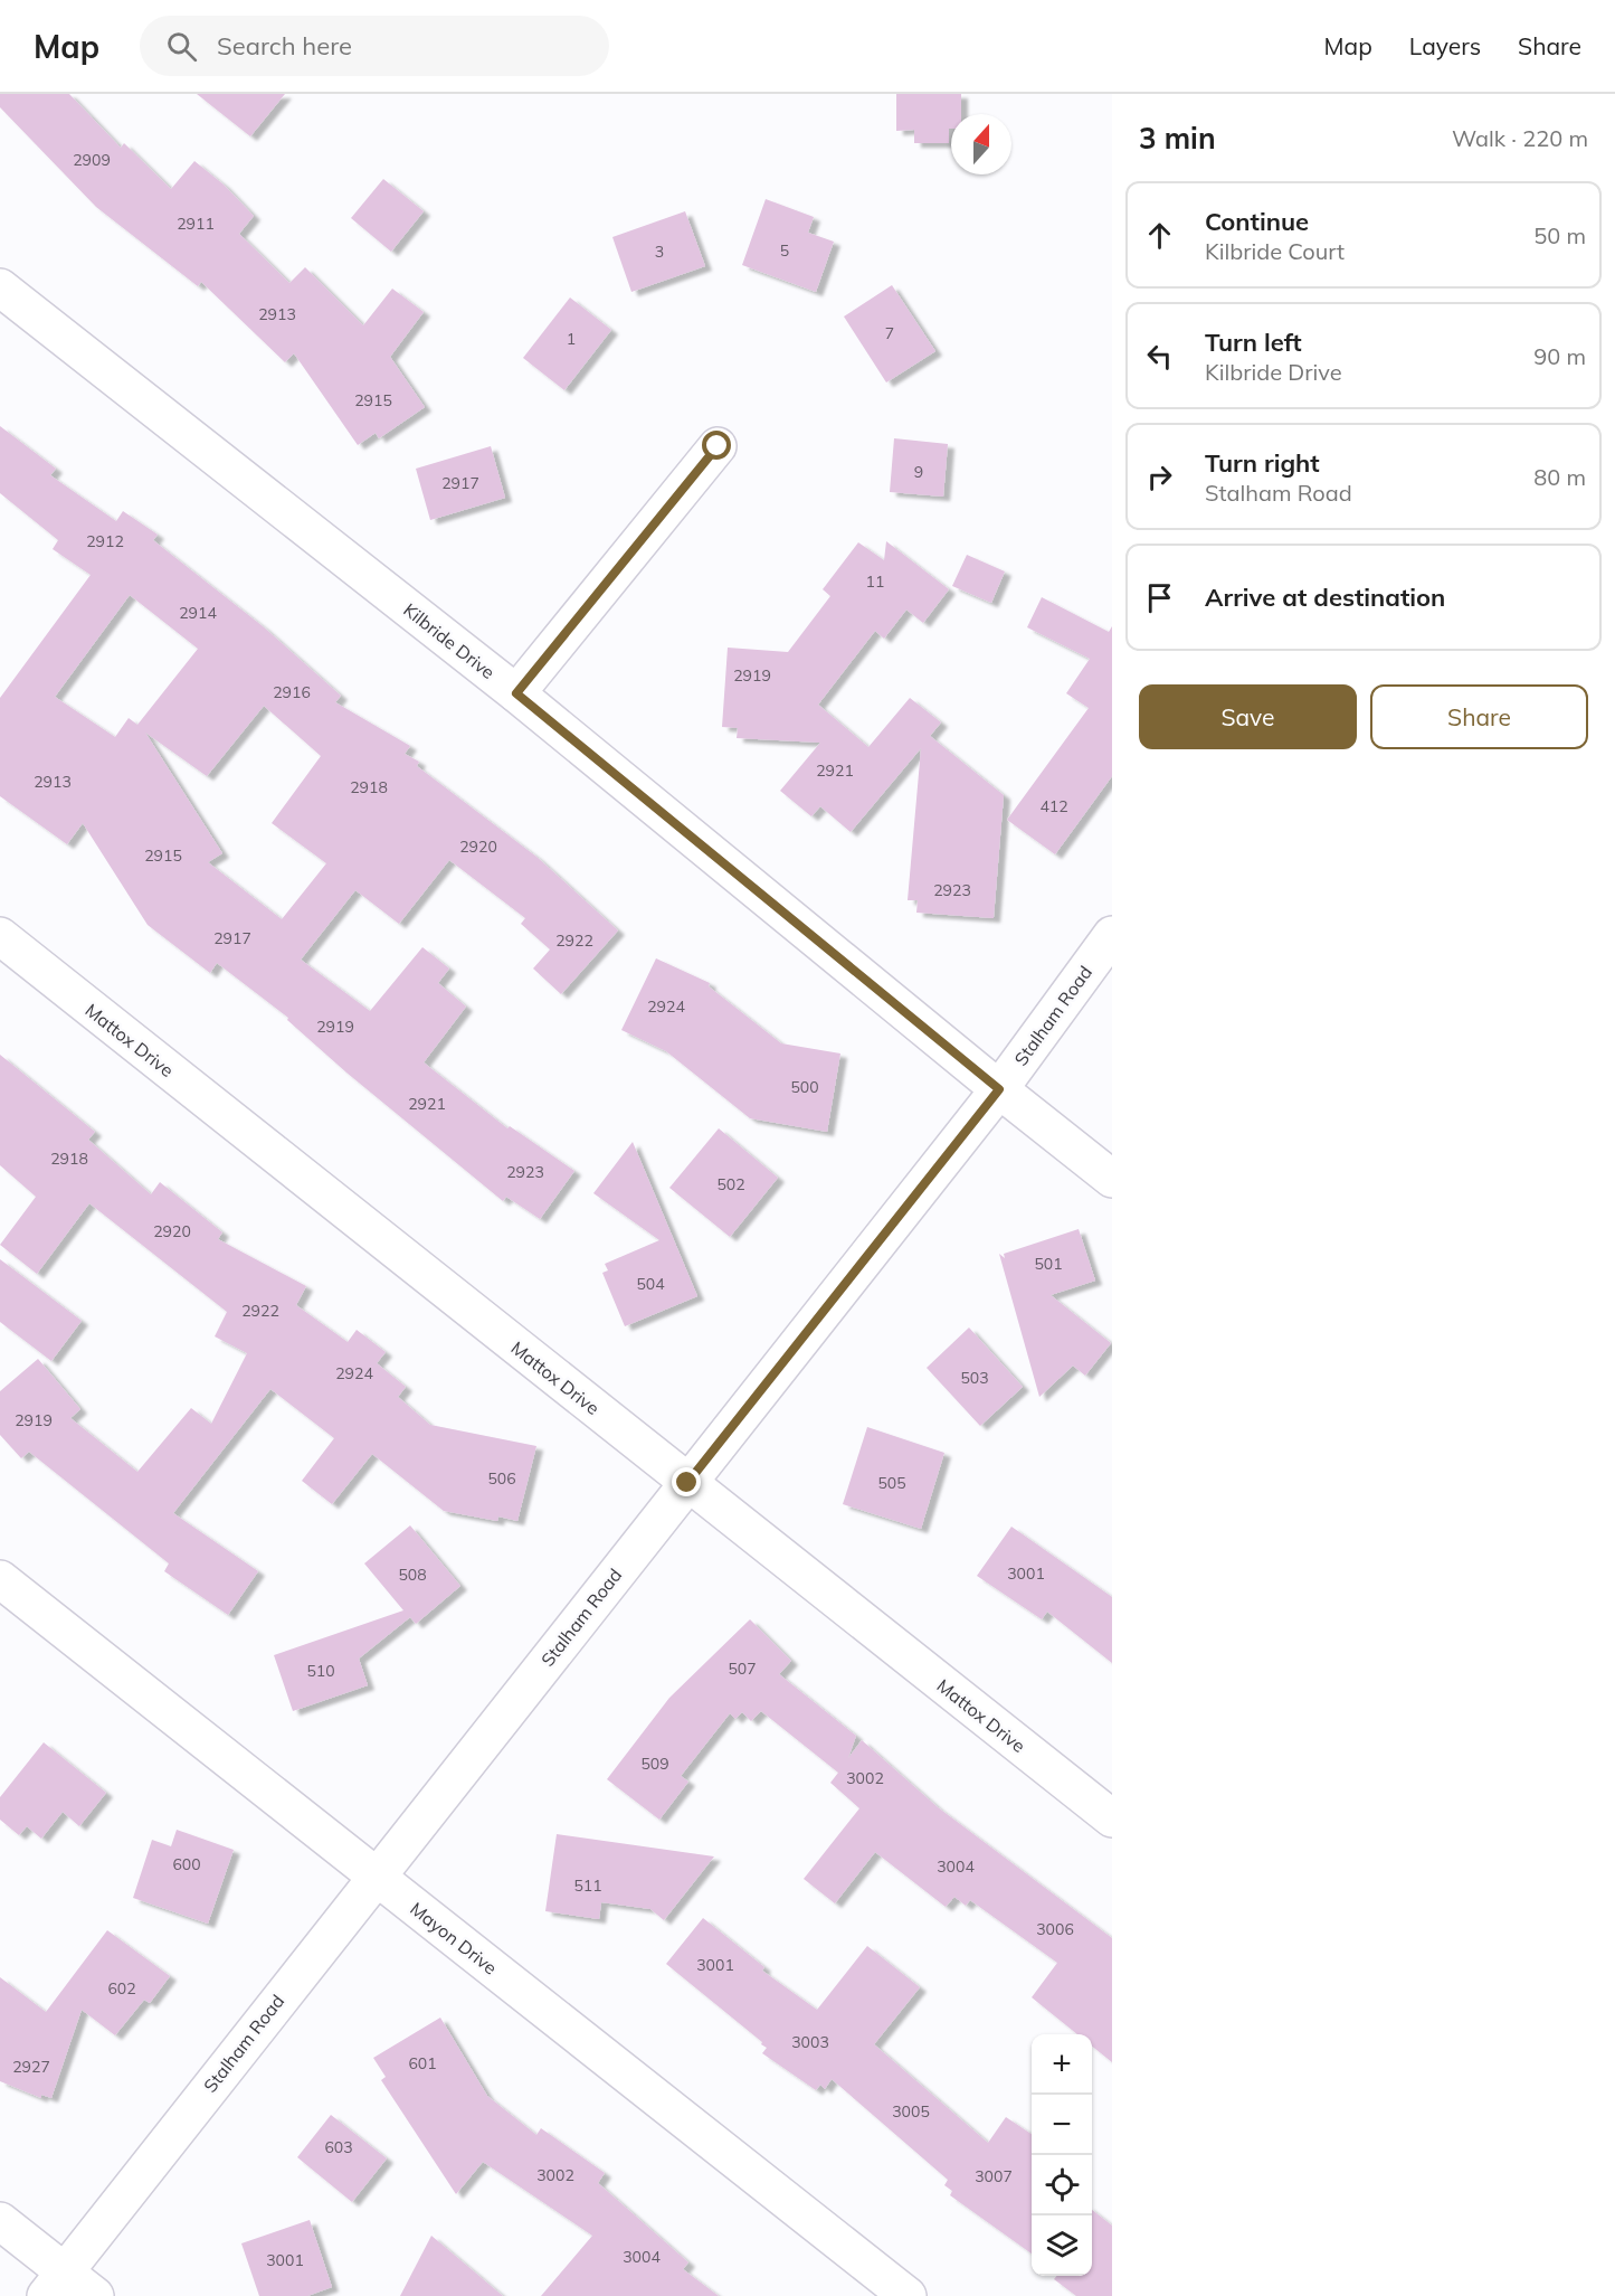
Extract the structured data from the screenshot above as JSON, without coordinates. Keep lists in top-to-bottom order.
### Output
{
  "streets": {
    "street": [
      "Kilbride Drive",
      "Stalham Road",
      "Mattox Drive",
      "Mayon Drive"
    ]
  },
  "crossings": [
    ["Kilbride Drive", "Stalham Road"],
    ["Stalham Road", "Mattox Drive"],
    ["Stalham Road", "Mayon Drive"]
  ],
  "house_numbers": [
    "2909",
    "2911",
    "5",
    "3",
    "2913",
    "7",
    "1",
    "2915",
    "9",
    "2917",
    "2912",
    "11",
    "2914",
    "2919",
    "2916",
    "2921",
    "2913",
    "2918",
    "412",
    "2920",
    "2915",
    "2923",
    "2917",
    "2922",
    "2924",
    "2919",
    "500",
    "2921",
    "2918",
    "2923",
    "502",
    "2920",
    "501",
    "504",
    "2922",
    "2924",
    "503",
    "2919",
    "506",
    "505",
    "3001",
    "508",
    "507",
    "510",
    "509",
    "3002",
    "600",
    "3004",
    "511",
    "3006",
    "3001",
    "602",
    "3003",
    "601",
    "2927",
    "3005",
    "603",
    "3002",
    "3007",
    "3004",
    "3001"
  ],
  "north": "top",
  "page": {
    "header": "Map",
    "search": "Search here",
    "nav": ["Map", "Layers", "Share"],
    "heading": ["3 min", "Walk · 220 m"],
    "list": [
      ["Continue", "Kilbride Court", "50 m"],
      ["Turn left", "Kilbride Drive", "90 m"],
      ["Turn right", "Stalham Road", "80 m"],
      "Arrive at destination"
    ],
    "buttons": ["Save", "Share"],
    "map_buttons": ["+", "−"]
  }
}
